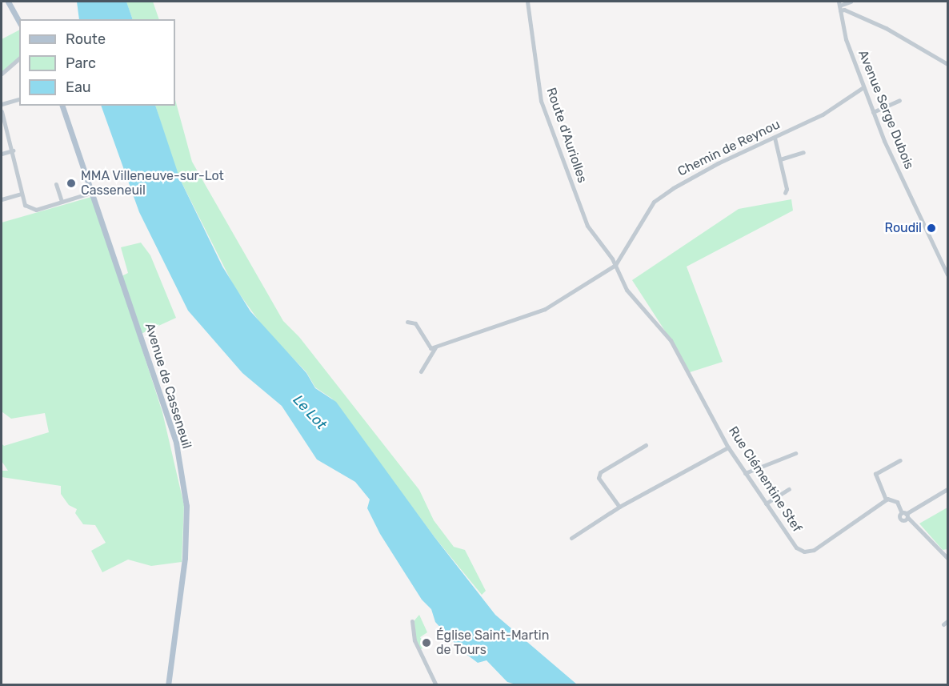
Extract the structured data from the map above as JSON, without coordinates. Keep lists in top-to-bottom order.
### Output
{
  "streets": {
    "main road": ["Avenue de Casseneuil"],
    "street": [
      "Avenue Serge Dubois",
      "Route d'Auriolles",
      "Chemin de Reynou",
      "Rue Clémentine Stef"
    ]
  },
  "crossings": [
    ["Avenue Serge Dubois", "Chemin de Reynou"],
    ["Route d'Auriolles", "Chemin de Reynou"],
    ["Route d'Auriolles", "Rue Clémentine Stef"],
    ["Chemin de Reynou", "Rue Clémentine Stef"]
  ],
  "water": ["Le Lot"],
  "places": ["MMA Villeneuve-sur-Lot Casseneuil", "Roudil", "Église Saint-Martin de Tours"],
  "legend": ["Route", "Parc", "Eau"]
}
